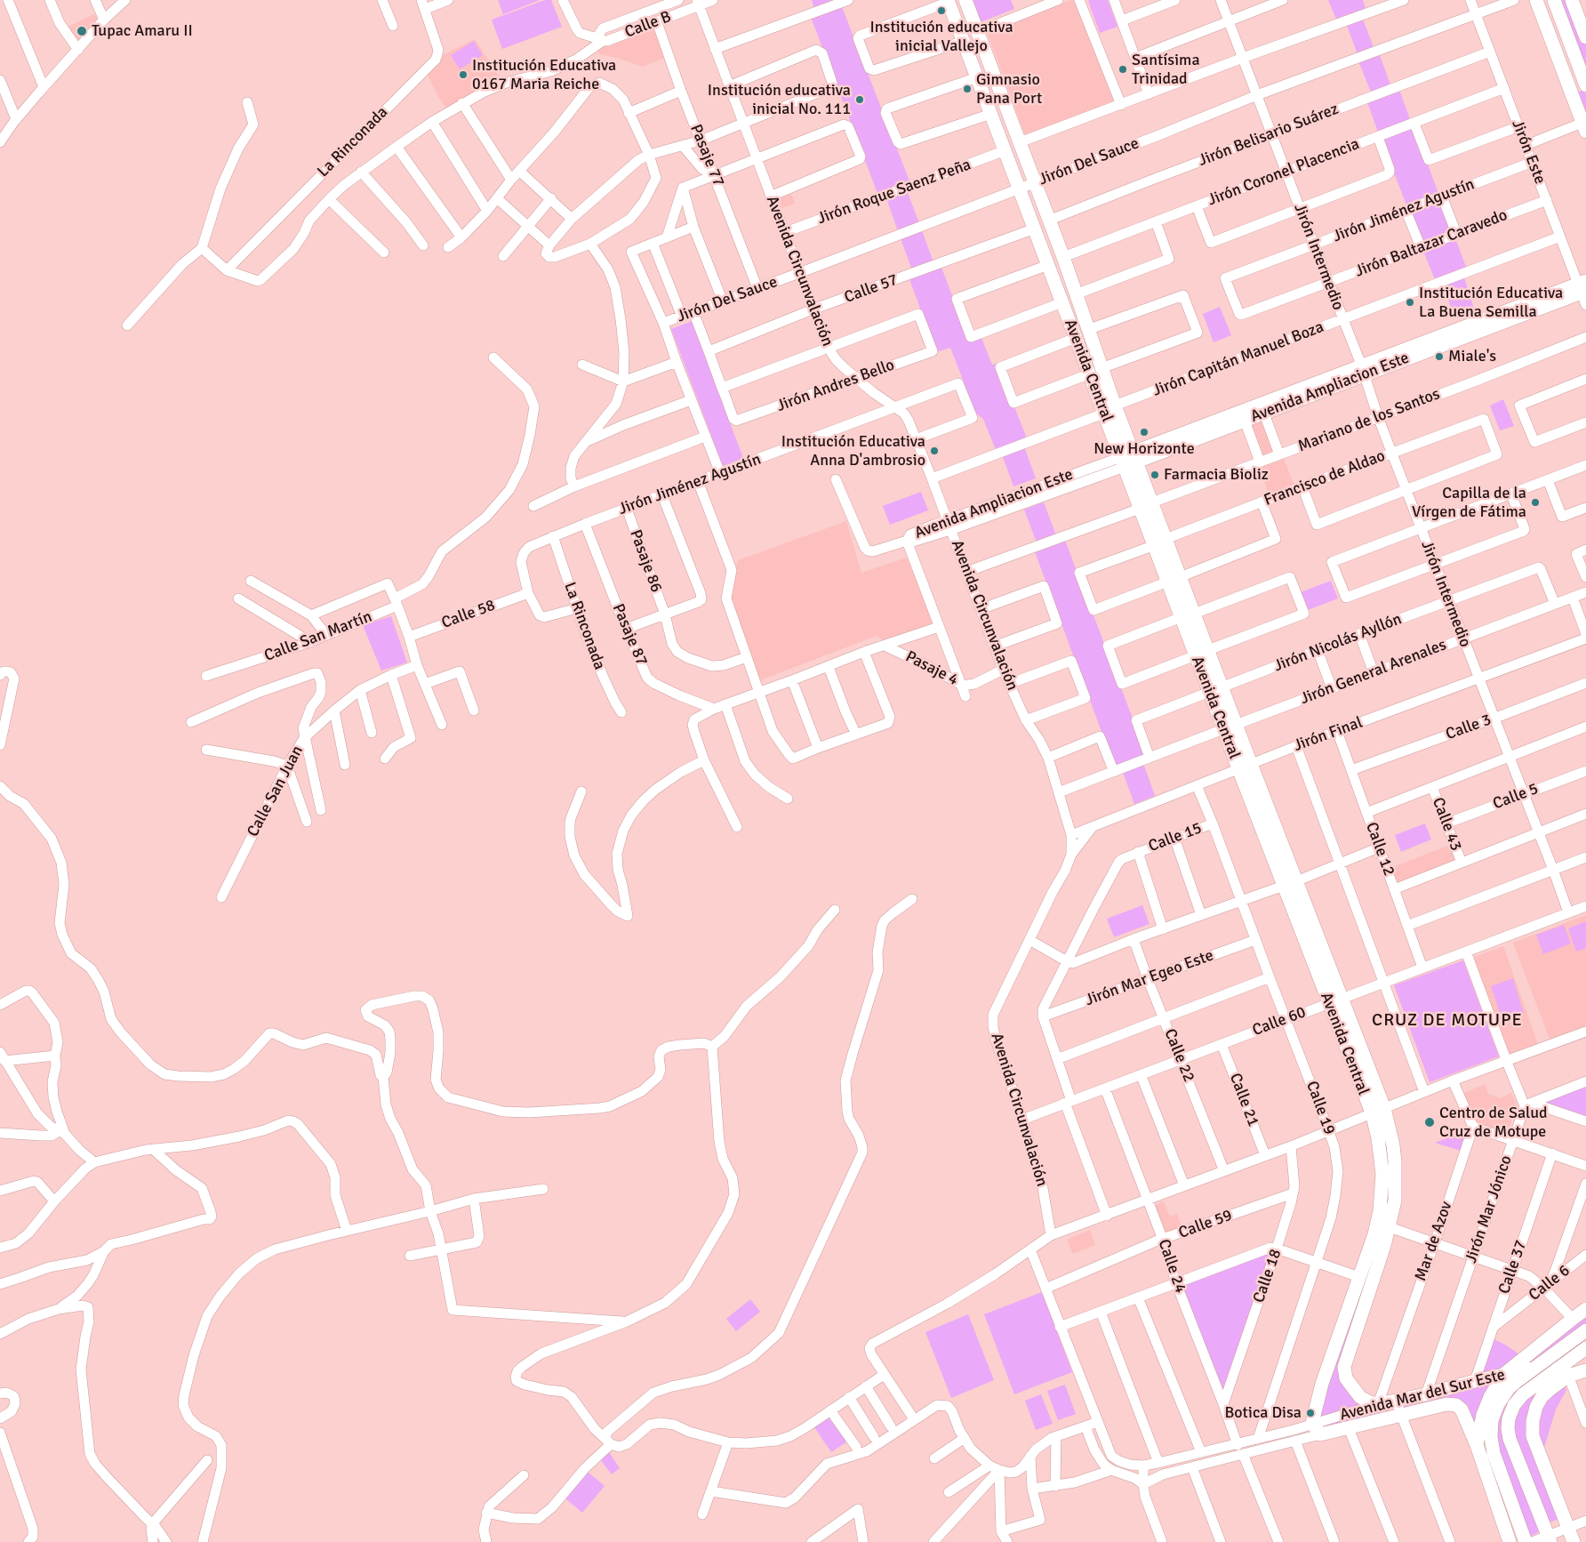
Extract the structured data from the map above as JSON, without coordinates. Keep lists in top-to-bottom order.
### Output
{
  "streets": {
    "main road": ["Avenida Central", "Avenida Ampliacion Este", "Avenida Mar del Sur Este"],
    "street": [
      "Calle B",
      "Jirón Belisario Suárez",
      "La Rinconada",
      "Jirón Este",
      "Pasaje 77",
      "Jirón Del Sauce",
      "Jirón Coronel Placencia",
      "Jirón Roque Saenz Peña",
      "Jirón Jiménez Agustín",
      "Jirón Baltazar Caravedo",
      "Jirón Intermedio",
      "Avenida Circunvalación",
      "Calle 57",
      "Jirón Capitán Manuel Boza",
      "Jirón Andres Bello",
      "Mariano de los Santos",
      "Francisco de Aldao",
      "Pasaje 86",
      "Calle 58",
      "Pasaje 87",
      "Calle San Martín",
      "Jirón Nicolás Ayllón",
      "Pasaje 4",
      "Jirón General Arenales",
      "Calle 3",
      "Jirón Final",
      "Calle San Juan",
      "Calle 5",
      "Calle 43",
      "Calle 15",
      "Calle 12",
      "Jirón Mar Egeo Este",
      "Calle 60",
      "Calle 22",
      "Calle 21",
      "Calle 19",
      "Jirón Mar Jónico",
      "Calle 59",
      "Mar de Azov",
      "Calle 24",
      "Calle 37",
      "Calle 18",
      "Calle 6"
    ]
  },
  "crossings": [
    ["Calle B", "Pasaje 77"],
    ["Calle B", "Avenida Circunvalación"],
    ["Jirón Belisario Suárez", "Jirón Este"],
    ["Jirón Belisario Suárez", "Jirón Intermedio"],
    ["Jirón Belisario Suárez", "Avenida Central"],
    ["La Rinconada", "Jirón Jiménez Agustín"],
    ["Jirón Este", "Jirón Del Sauce"],
    ["Jirón Este", "Jirón Coronel Placencia"],
    ["Jirón Este", "Jirón Jiménez Agustín"],
    ["Jirón Este", "Jirón Baltazar Caravedo"],
    ["Jirón Este", "Jirón Capitán Manuel Boza"],
    ["Jirón Este", "Avenida Ampliacion Este"],
    ["Pasaje 77", "Jirón Del Sauce"],
    ["Jirón Del Sauce", "Jirón Intermedio"],
    ["Jirón Del Sauce", "Avenida Circunvalación"],
    ["Jirón Del Sauce", "Avenida Central"],
    ["Jirón Coronel Placencia", "Jirón Intermedio"],
    ["Jirón Coronel Placencia", "Avenida Central"],
    ["Jirón Roque Saenz Peña", "Avenida Circunvalación"],
    ["Jirón Roque Saenz Peña", "Avenida Central"],
    ["Jirón Jiménez Agustín", "Jirón Baltazar Caravedo"],
    ["Jirón Jiménez Agustín", "Jirón Intermedio"],
    ["Jirón Jiménez Agustín", "Avenida Circunvalación"],
    ["Jirón Jiménez Agustín", "Pasaje 86"],
    ["Jirón Jiménez Agustín", "Calle 58"],
    ["Jirón Jiménez Agustín", "Pasaje 87"],
    ["Jirón Baltazar Caravedo", "Jirón Intermedio"],
    ["Jirón Intermedio", "Jirón Capitán Manuel Boza"],
    ["Jirón Intermedio", "Avenida Ampliacion Este"],
    ["Jirón Intermedio", "Mariano de los Santos"],
    ["Jirón Intermedio", "Francisco de Aldao"],
    ["Jirón Intermedio", "Jirón Nicolás Ayllón"],
    ["Jirón Intermedio", "Jirón General Arenales"],
    ["Jirón Intermedio", "Calle 3"],
    ["Jirón Intermedio", "Jirón Final"],
    ["Jirón Intermedio", "Calle 5"],
    ["Jirón Intermedio", "Calle 60"],
    ["Avenida Circunvalación", "Calle 57"],
    ["Avenida Circunvalación", "Jirón Andres Bello"],
    ["Avenida Circunvalación", "Avenida Ampliacion Este"],
    ["Avenida Circunvalación", "Mariano de los Santos"],
    ["Avenida Circunvalación", "Pasaje 4"],
    ["Avenida Circunvalación", "Jirón General Arenales"],
    ["Avenida Circunvalación", "Jirón Final"],
    ["Avenida Circunvalación", "Calle 60"],
    ["Calle 57", "Avenida Central"],
    ["Jirón Capitán Manuel Boza", "Avenida Central"],
    ["Avenida Central", "Avenida Ampliacion Este"],
    ["Avenida Central", "Mariano de los Santos"],
    ["Avenida Central", "Francisco de Aldao"],
    ["Avenida Central", "Jirón Nicolás Ayllón"],
    ["Avenida Central", "Jirón General Arenales"],
    ["Avenida Central", "Jirón Final"],
    ["Avenida Central", "Calle 60"],
    ["Avenida Central", "Mar de Azov"],
    ["Avenida Central", "Avenida Mar del Sur Este"],
    ["Jirón Nicolás Ayllón", "Jirón General Arenales"],
    ["Calle 3", "Calle 12"],
    ["Jirón Final", "Calle 12"],
    ["Jirón Final", "Calle 19"],
    ["Calle 5", "Calle 43"],
    ["Calle 15", "Jirón Mar Egeo Este"],
    ["Calle 15", "Calle 19"],
    ["Calle 12", "Calle 60"],
    ["Jirón Mar Egeo Este", "Calle 22"],
    ["Jirón Mar Egeo Este", "Calle 19"],
    ["Calle 60", "Calle 22"],
    ["Calle 60", "Calle 21"],
    ["Calle 60", "Calle 19"],
    ["Calle 60", "Calle 24"],
    ["Calle 19", "Avenida Mar del Sur Este"],
    ["Jirón Mar Jónico", "Avenida Mar del Sur Este"],
    ["Calle 59", "Calle 24"],
    ["Calle 59", "Calle 18"],
    ["Mar de Azov", "Avenida Mar del Sur Este"],
    ["Calle 24", "Calle 18"],
    ["Calle 24", "Avenida Mar del Sur Este"],
    ["Calle 37", "Calle 6"],
    ["Calle 37", "Avenida Mar del Sur Este"]
  ],
  "districts": ["CRUZ DE MOTUPE"],
  "places": [
    "Institución educativa inicial Vallejo",
    "Tupac Amaru II",
    "Santísima Trinidad",
    "Institución Educativa 0167 Maria Reiche",
    "Gimnasio Pana Port",
    "Institución educativa inicial No. 111",
    "Institución Educativa La Buena Semilla",
    "Miale's",
    "New Horizonte",
    "Institución Educativa Anna D'ambrosio",
    "Farmacia Bioliz",
    "Capilla de la Vírgen de Fátima",
    "Centro de Salud Cruz de Motupe",
    "Botica Disa"
  ]
}
